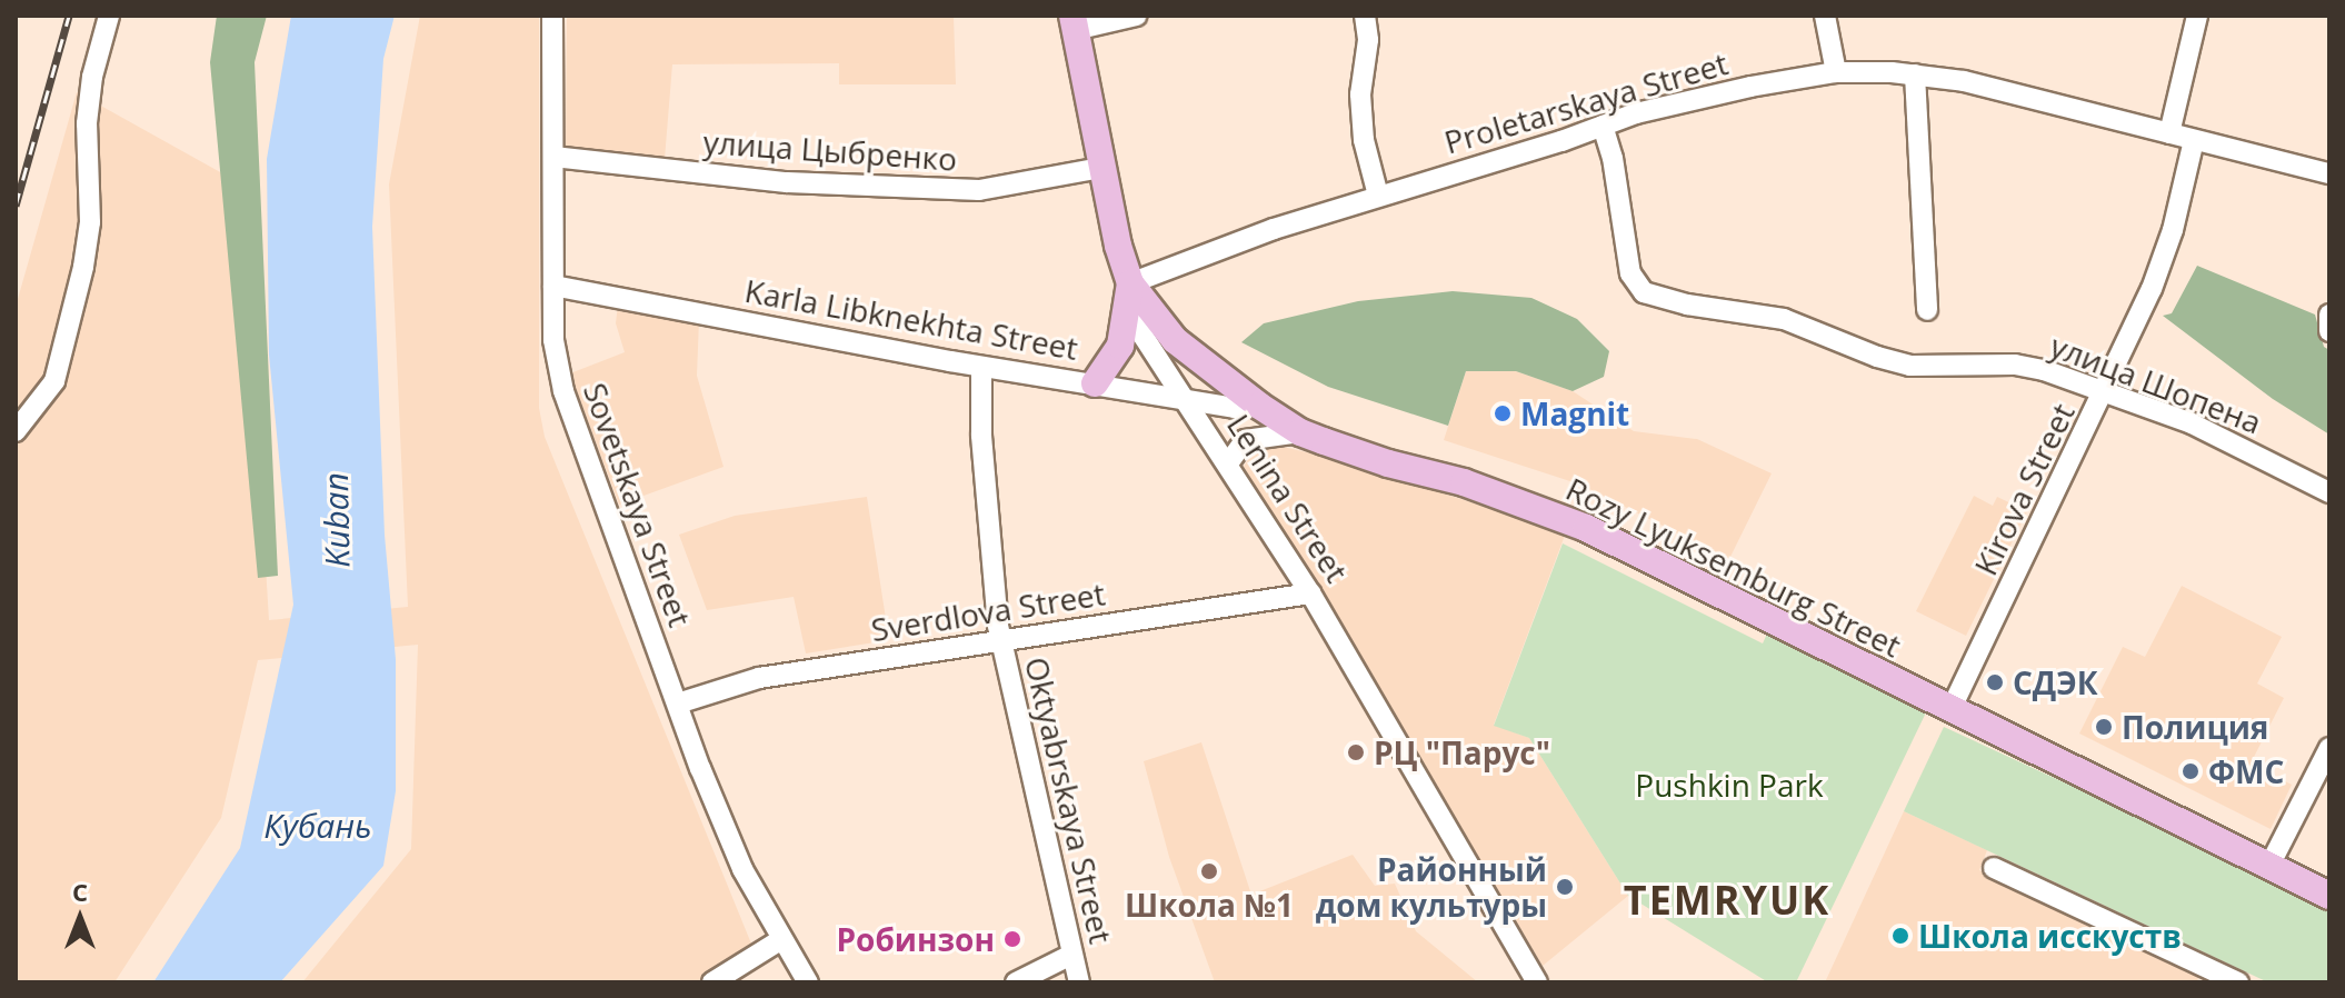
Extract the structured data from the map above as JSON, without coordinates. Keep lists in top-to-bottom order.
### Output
{
  "streets": {
    "main road": ["Lenina Street", "Rozy Lyuksemburg Street"],
    "street": [
      "Proletarskaya Street",
      "улица Цыбренко",
      "Karla Libknekhta Street",
      "улица Шопена",
      "Kirova Street",
      "Sovetskaya Street",
      "Sverdlova Street",
      "Oktyabrskaya Street"
    ]
  },
  "crossings": [
    ["Proletarskaya Street", "улица Шопена"],
    ["Proletarskaya Street", "Kirova Street"],
    ["Proletarskaya Street", "Lenina Street"],
    ["Proletarskaya Street", "Rozy Lyuksemburg Street"],
    ["улица Цыбренко", "Lenina Street"],
    ["улица Цыбренко", "Sovetskaya Street"],
    ["Karla Libknekhta Street", "Lenina Street"],
    ["Karla Libknekhta Street", "Sovetskaya Street"],
    ["Karla Libknekhta Street", "Rozy Lyuksemburg Street"],
    ["Karla Libknekhta Street", "Oktyabrskaya Street"],
    ["улица Шопена", "Kirova Street"],
    ["Kirova Street", "Rozy Lyuksemburg Street"],
    ["Lenina Street", "Rozy Lyuksemburg Street"],
    ["Lenina Street", "Sverdlova Street"],
    ["Sovetskaya Street", "Sverdlova Street"],
    ["Sverdlova Street", "Oktyabrskaya Street"]
  ],
  "districts": ["TEMRYUK"],
  "water": ["Kuban", "Кубань"],
  "parks": ["Pushkin Park"],
  "places": [
    "Magnit",
    "СДЭК",
    "Полиция",
    "РЦ \"Парус\"",
    "ФМС",
    "Школа №1",
    "Районный дом культуры",
    "Школа исскуств",
    "Робинзон"
  ],
  "north": "top"
}
